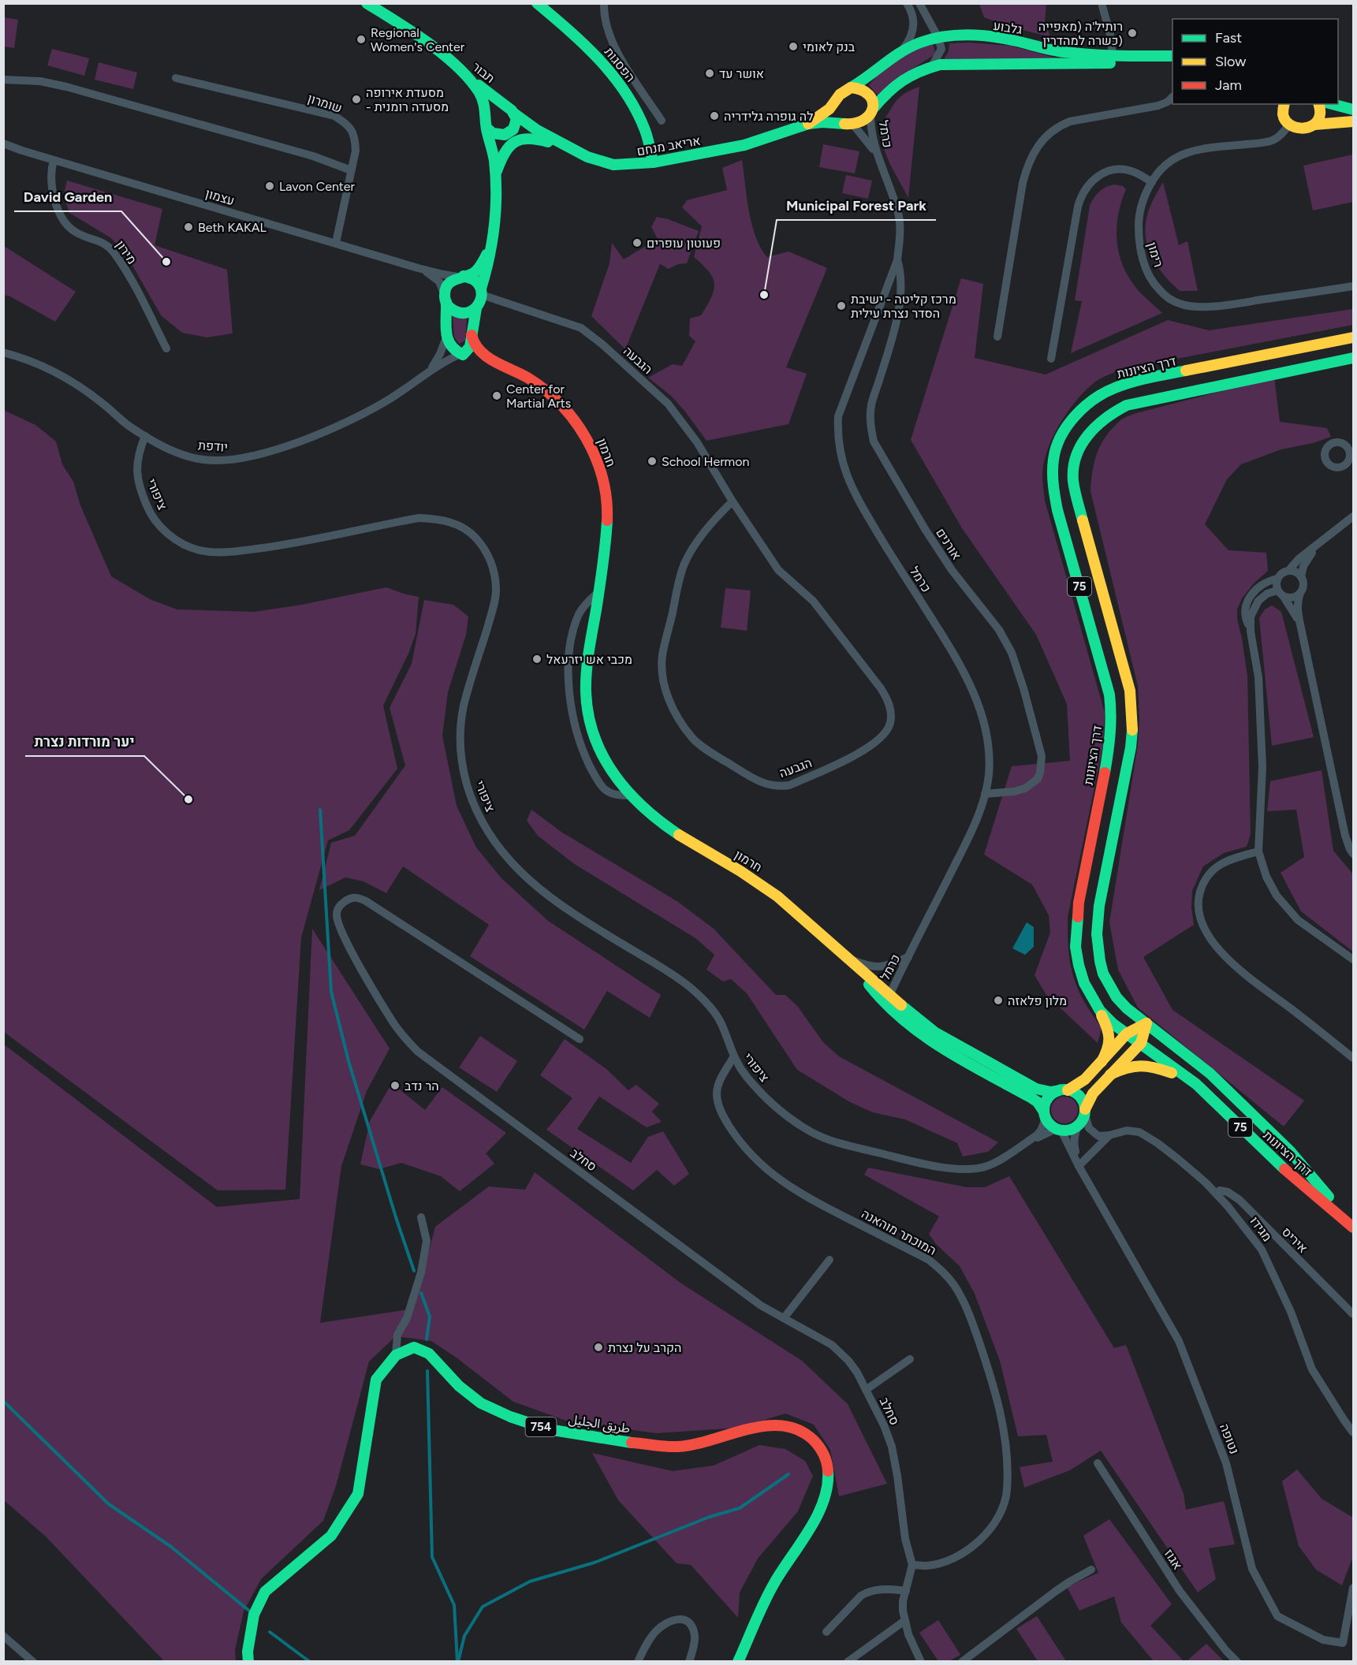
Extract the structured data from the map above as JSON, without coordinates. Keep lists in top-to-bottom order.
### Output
{
  "streets": {
    "main road": [
      "גלבוע",
      "הפסגות",
      "תבור",
      "אריאב מנחם",
      "דרך הציונות",
      "חרמון",
      "75",
      "طريق الجليل",
      "754"
    ],
    "street": [
      "שומרון",
      "כרמל",
      "עצמון",
      "מירון",
      "רימון",
      "הגבעה",
      "יודפת",
      "ציפורי",
      "אורנים",
      "סחלב",
      "מגידו",
      "המוכתר מוהאנה",
      "איריס",
      "נטופה",
      "אגוז"
    ]
  },
  "crossings": [
    ["גלבוע", "כרמל"],
    ["הפסגות", "אריאב מנחם"],
    ["תבור", "אריאב מנחם"],
    ["שומרון", "עצמון"],
    ["כרמל", "חרמון"],
    ["כרמל", "אורנים"],
    ["עצמון", "מירון"],
    ["עצמון", "הגבעה"],
    ["יודפת", "חרמון"],
    ["יודפת", "ציפורי"],
    ["חרמון", "ציפורי"],
    ["חרמון", "מגידו"],
    ["חרמון", "נטופה"],
    ["ציפורי", "מגידו"],
    ["ציפורי", "המוכתר מוהאנה"],
    ["ציפורי", "נטופה"],
    ["סחלב", "המוכתר מוהאנה"],
    ["מגידו", "איריס"],
    ["מגידו", "נטופה"]
  ],
  "places": [
    "רותיל'ה (מאפייה כשרה למהדרין)",
    "Regional Women's Center",
    "בנק לאומי",
    "אושר עד",
    "מסעדת אירופה - מסעדה רומנית",
    "לה גופרה גלידריה",
    "Lavon Center",
    "Beth KAKAL",
    "פעוטון עופרים",
    "David Garden",
    "Municipal Forest Park",
    "מרכז קליטה - ישיבת הסדר נצרת עילית",
    "Center for Martial Arts",
    "School Hermon",
    "מכבי אש יזרעאל",
    "יער מורדות נצרת",
    "מלון פלאזה",
    "הר נדב",
    "הקרב על נצרת"
  ],
  "legend": ["Fast", "Slow", "Jam"]
}
